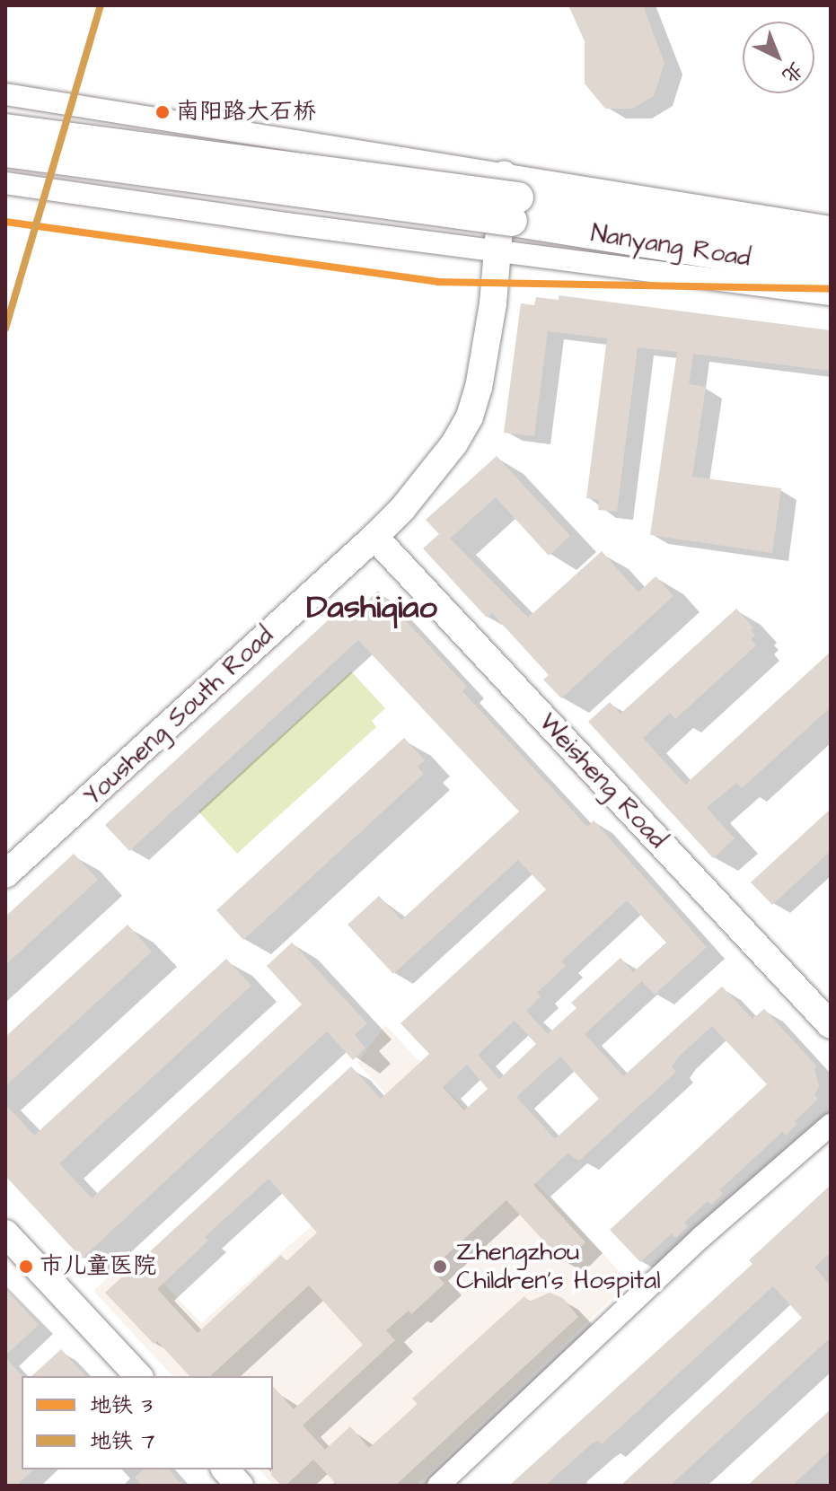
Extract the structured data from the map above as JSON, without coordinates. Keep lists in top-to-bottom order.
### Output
{
  "streets": {
    "main road": ["Nanyang Road"],
    "street": ["Yousheng South Road", "Weisheng Road"]
  },
  "crossings": [
    ["Nanyang Road", "Yousheng South Road"],
    ["Yousheng South Road", "Weisheng Road"]
  ],
  "districts": ["Dashiqiao"],
  "places": ["南阳路大石桥", "市儿童医院", "Zhengzhou Children's Hospital"],
  "lines": ["metro line 7", "metro line 3"],
  "legend": ["地铁 3", "地铁 7"],
  "north": "bottom right"
}
